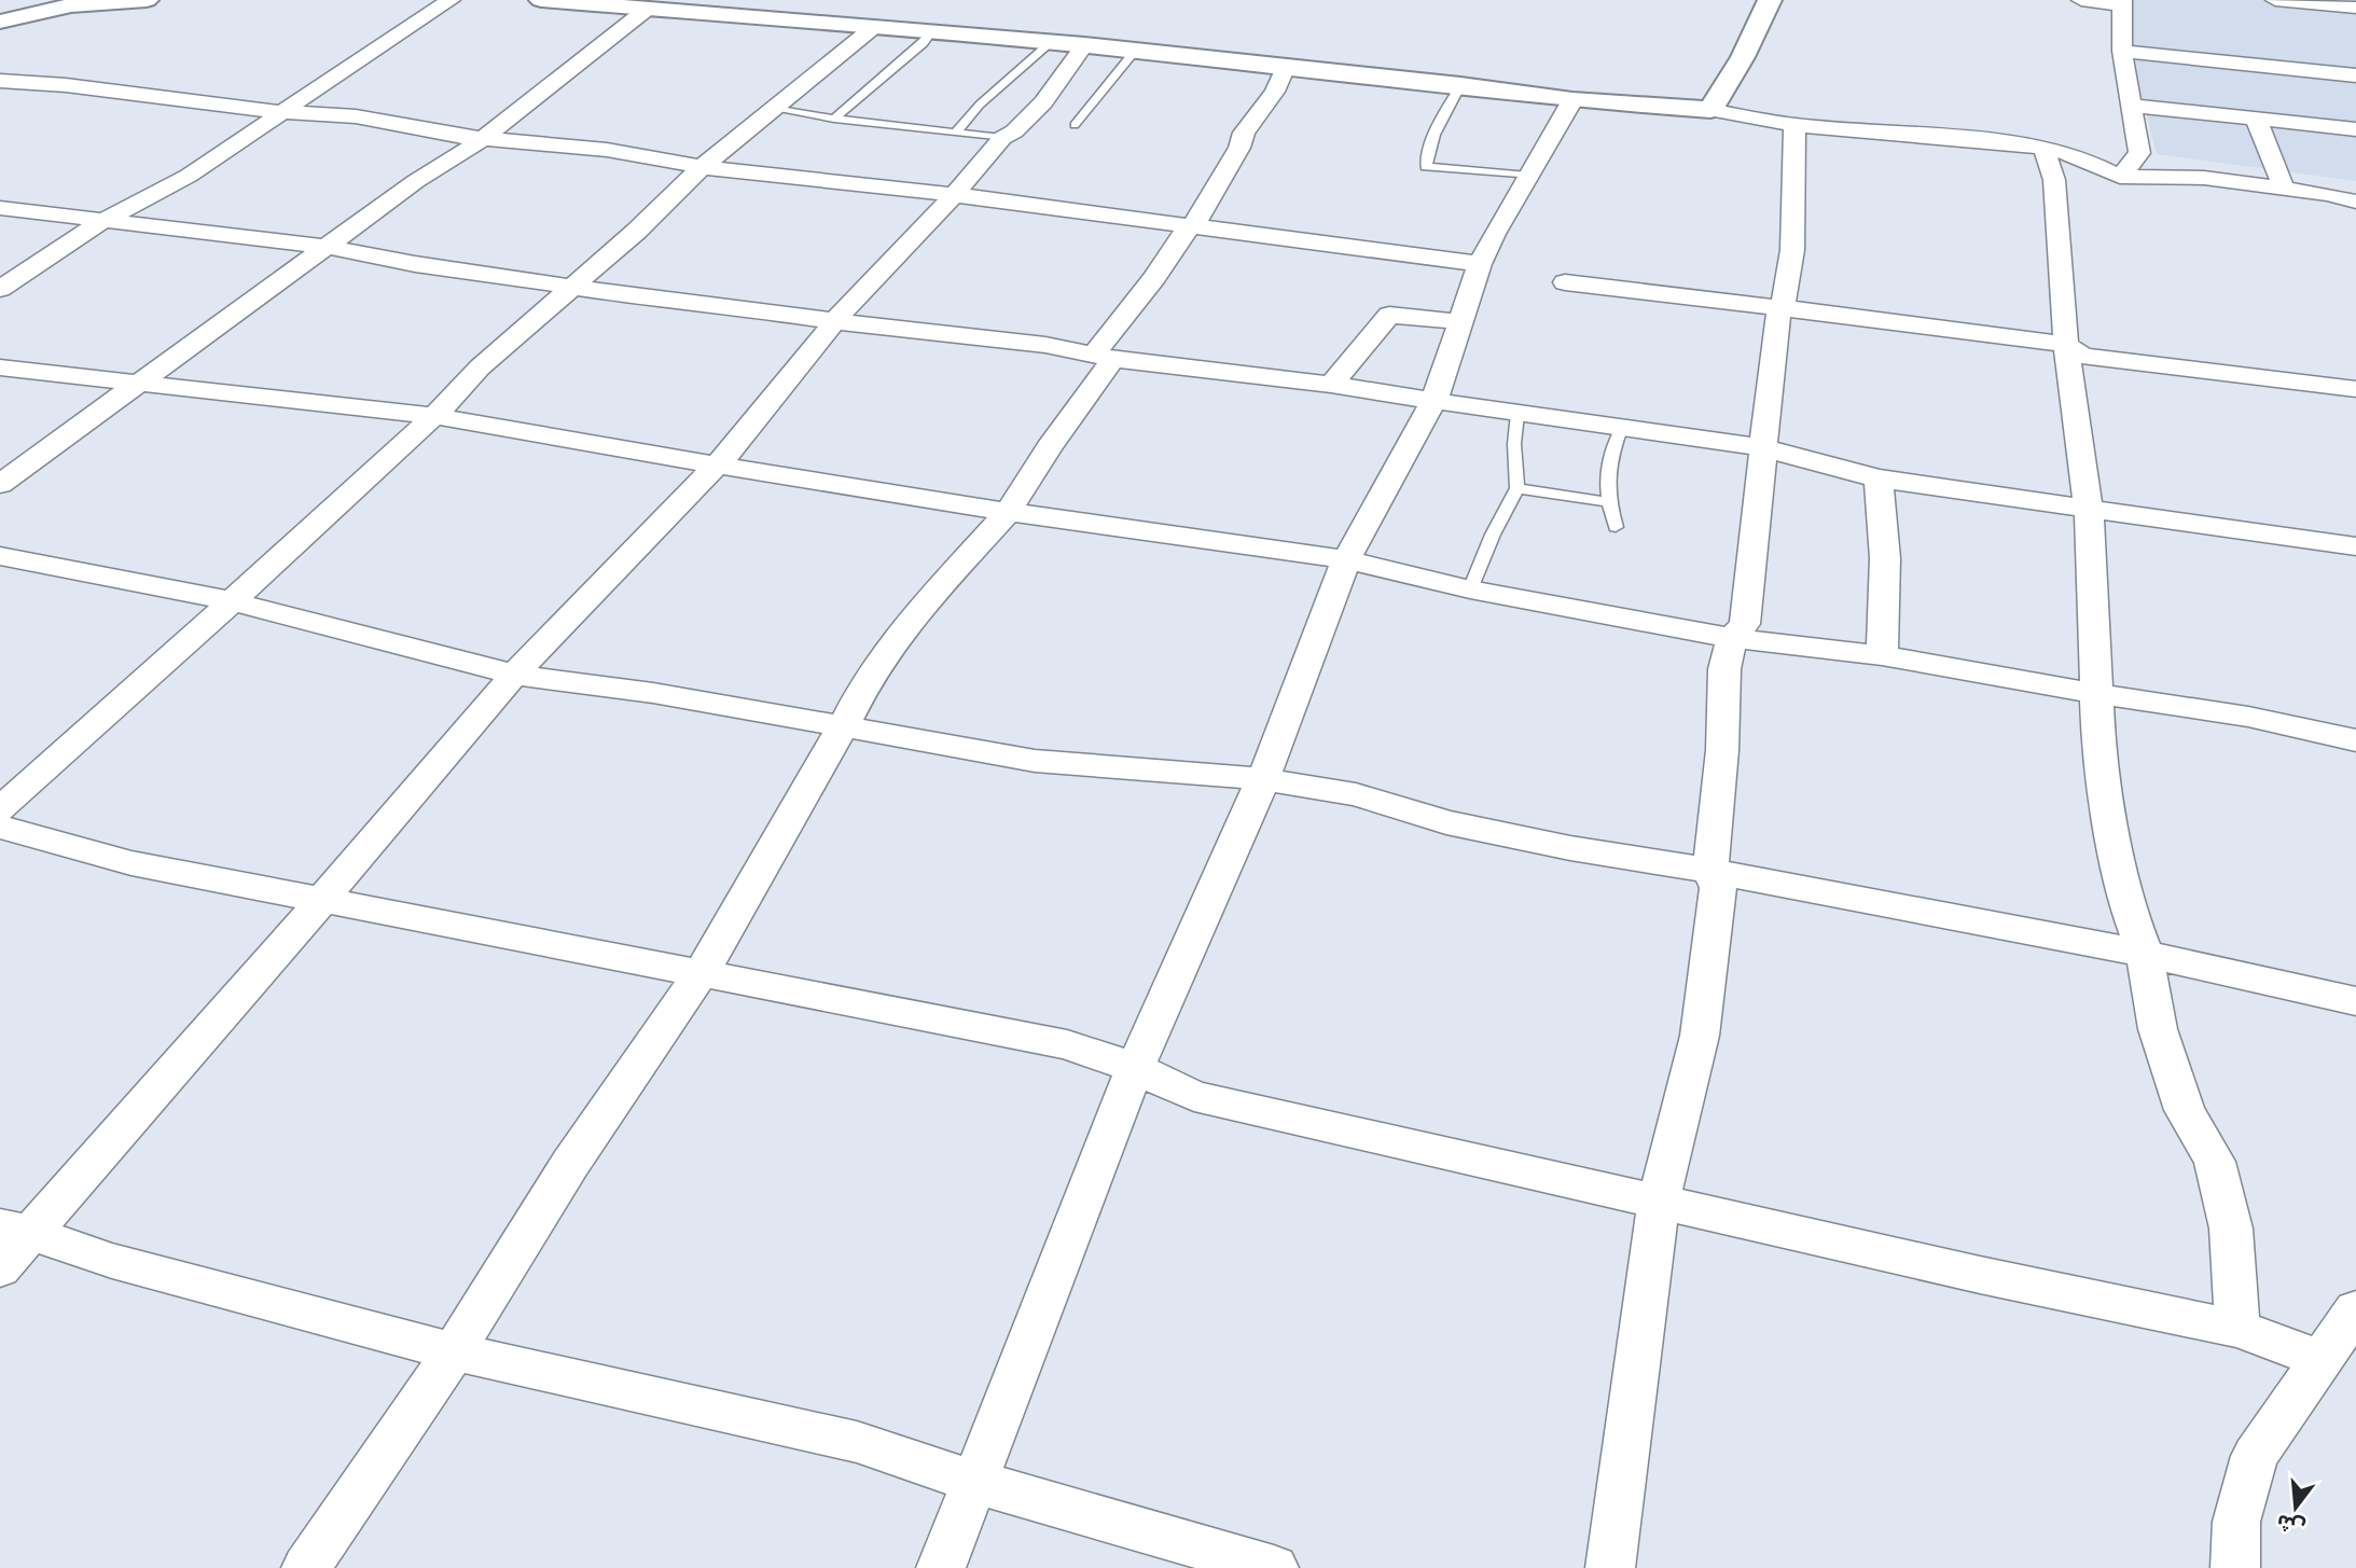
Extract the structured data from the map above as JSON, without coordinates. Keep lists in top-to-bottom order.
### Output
{
  "north": "bottom"
}
